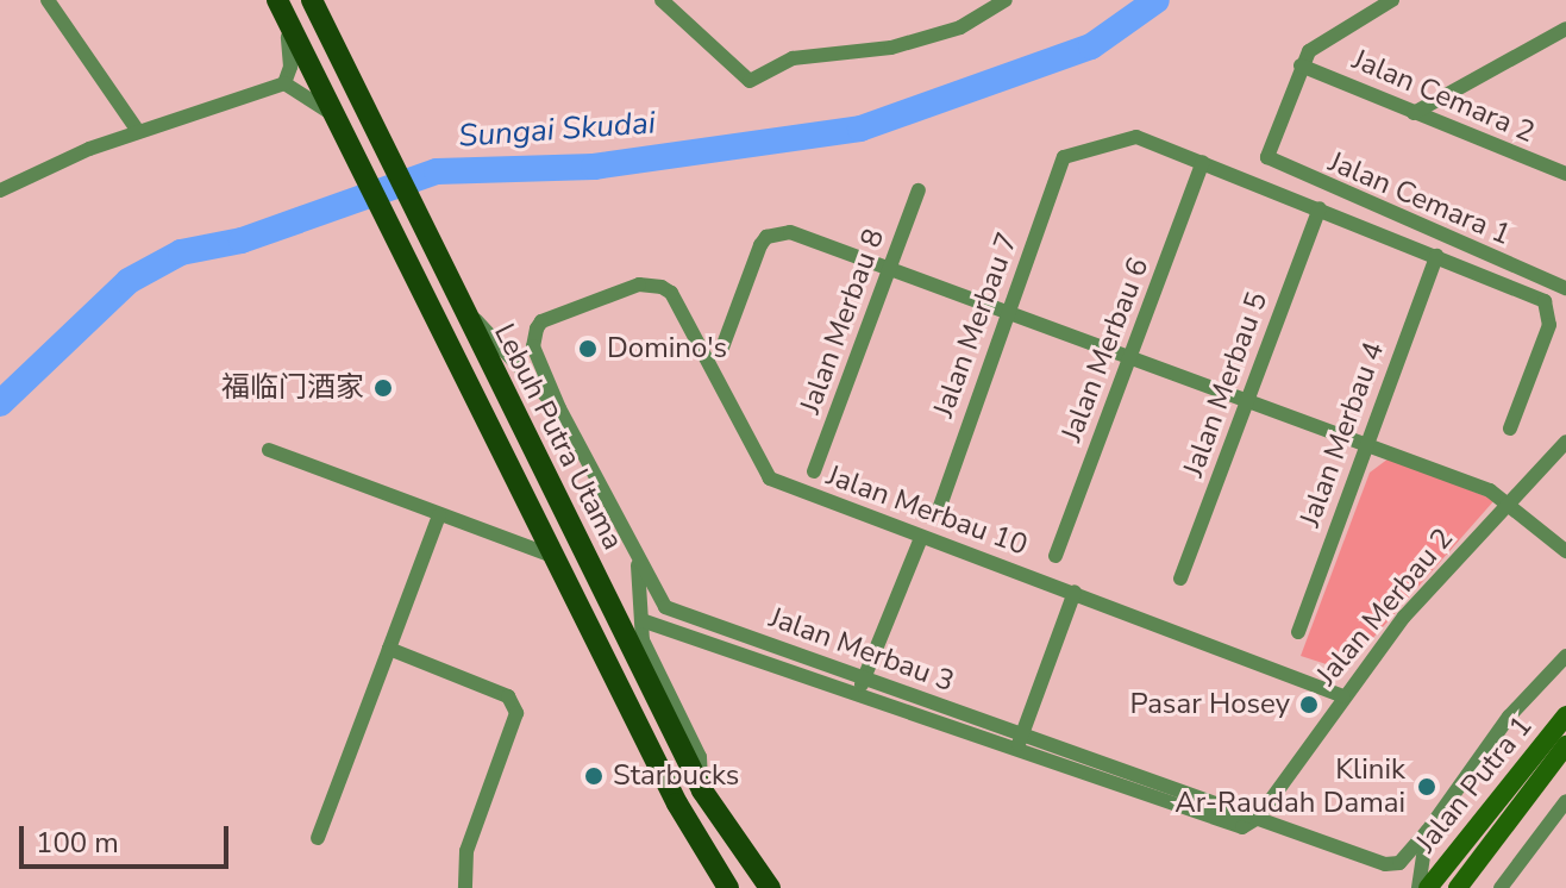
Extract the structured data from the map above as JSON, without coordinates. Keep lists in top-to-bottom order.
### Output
{
  "streets": {
    "main road": ["Lebuh Putra Utama", "Jalan Putra 1"],
    "street": [
      "Jalan Cemara 2",
      "Jalan Cemara 1",
      "Jalan Merbau 8",
      "Jalan Merbau 7",
      "Jalan Merbau 6",
      "Jalan Merbau 5",
      "Jalan Merbau 4",
      "Jalan Merbau 10",
      "Jalan Merbau 2",
      "Jalan Merbau 3"
    ]
  },
  "crossings": [
    ["Jalan Cemara 2", "Jalan Cemara 1"],
    ["Jalan Merbau 7", "Jalan Merbau 6"],
    ["Jalan Merbau 10", "Jalan Merbau 2"],
    ["Jalan Merbau 10", "Jalan Merbau 3"],
    ["Jalan Merbau 2", "Jalan Merbau 3"]
  ],
  "water": ["Sungai Skudai"],
  "places": [
    "Domino's",
    "福临门酒家",
    "Pasar Hosey",
    "Starbucks",
    "Klinik Ar-Raudah Damai"
  ],
  "scale_bar": "100 m"
}
